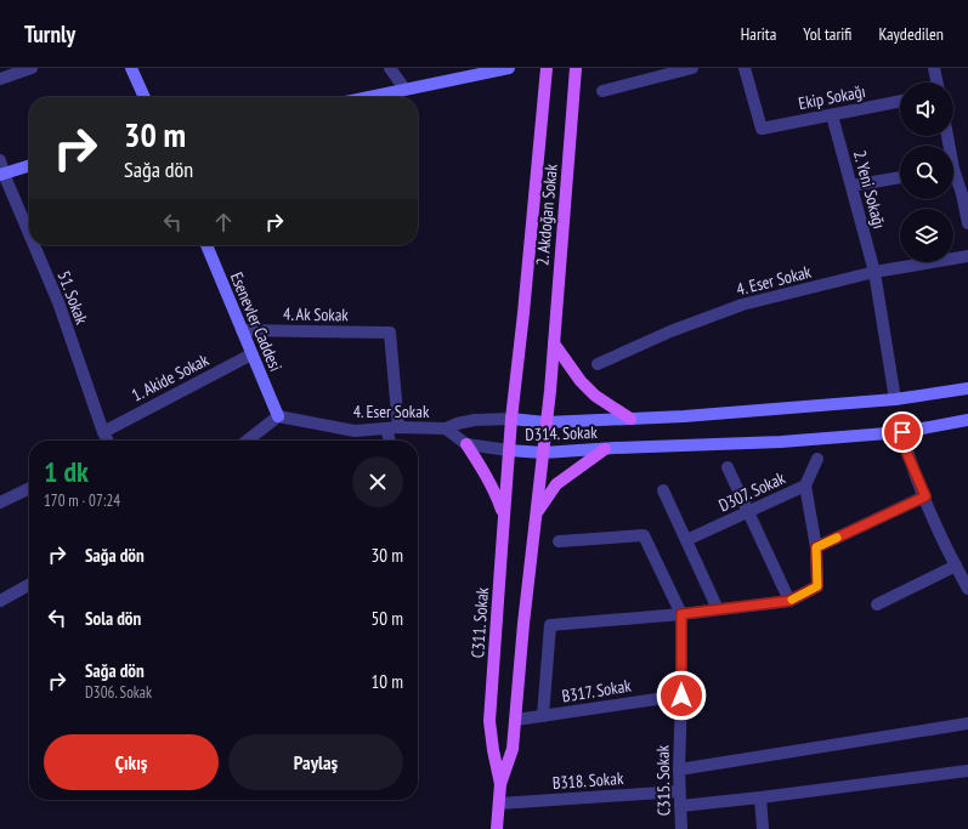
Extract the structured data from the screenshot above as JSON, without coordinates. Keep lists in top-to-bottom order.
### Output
{
  "streets": {
    "main road": [
      "2. Akdoğan Sokak",
      "Esenevler Caddesi",
      "D314. Sokak",
      "C311. Sokak"
    ],
    "street": [
      "Ekip Sokağı",
      "2. Yeni Sokağı",
      "4. Eser Sokak",
      "51. Sokak",
      "4. Ak Sokak",
      "1. Akide Sokak",
      "D307. Sokak",
      "B317. Sokak",
      "B318. Sokak",
      "C315. Sokak"
    ]
  },
  "crossings": [
    ["Ekip Sokağı", "2. Yeni Sokağı"],
    ["2. Yeni Sokağı", "4. Eser Sokak"],
    ["2. Akdoğan Sokak", "D314. Sokak"],
    ["2. Akdoğan Sokak", "C311. Sokak"],
    ["2. Akdoğan Sokak", "B317. Sokak"],
    ["4. Eser Sokak", "4. Ak Sokak"],
    ["4. Eser Sokak", "Esenevler Caddesi"],
    ["4. Eser Sokak", "D314. Sokak"],
    ["4. Eser Sokak", "C311. Sokak"],
    ["51. Sokak", "1. Akide Sokak"],
    ["4. Ak Sokak", "Esenevler Caddesi"],
    ["Esenevler Caddesi", "1. Akide Sokak"],
    ["D314. Sokak", "C311. Sokak"],
    ["C311. Sokak", "B318. Sokak"],
    ["B317. Sokak", "C315. Sokak"],
    ["B318. Sokak", "C315. Sokak"]
  ],
  "page": {
    "header": "Turnly",
    "nav": ["Harita", "Yol tarifi", "Kaydedilen"],
    "turn": ["30 m", "Sağa dön"],
    "heading": ["1 dk", "170 m · 07:24"],
    "list": [
      {
        "name": "Sağa dön",
        "value": "30 m"
      },
      {
        "name": "Sola dön",
        "value": "50 m"
      },
      {
        "name": "Sağa dön",
        "note": "D306. Sokak",
        "value": "10 m"
      }
    ],
    "buttons": ["Çıkış", "Paylaş"]
  }
}
